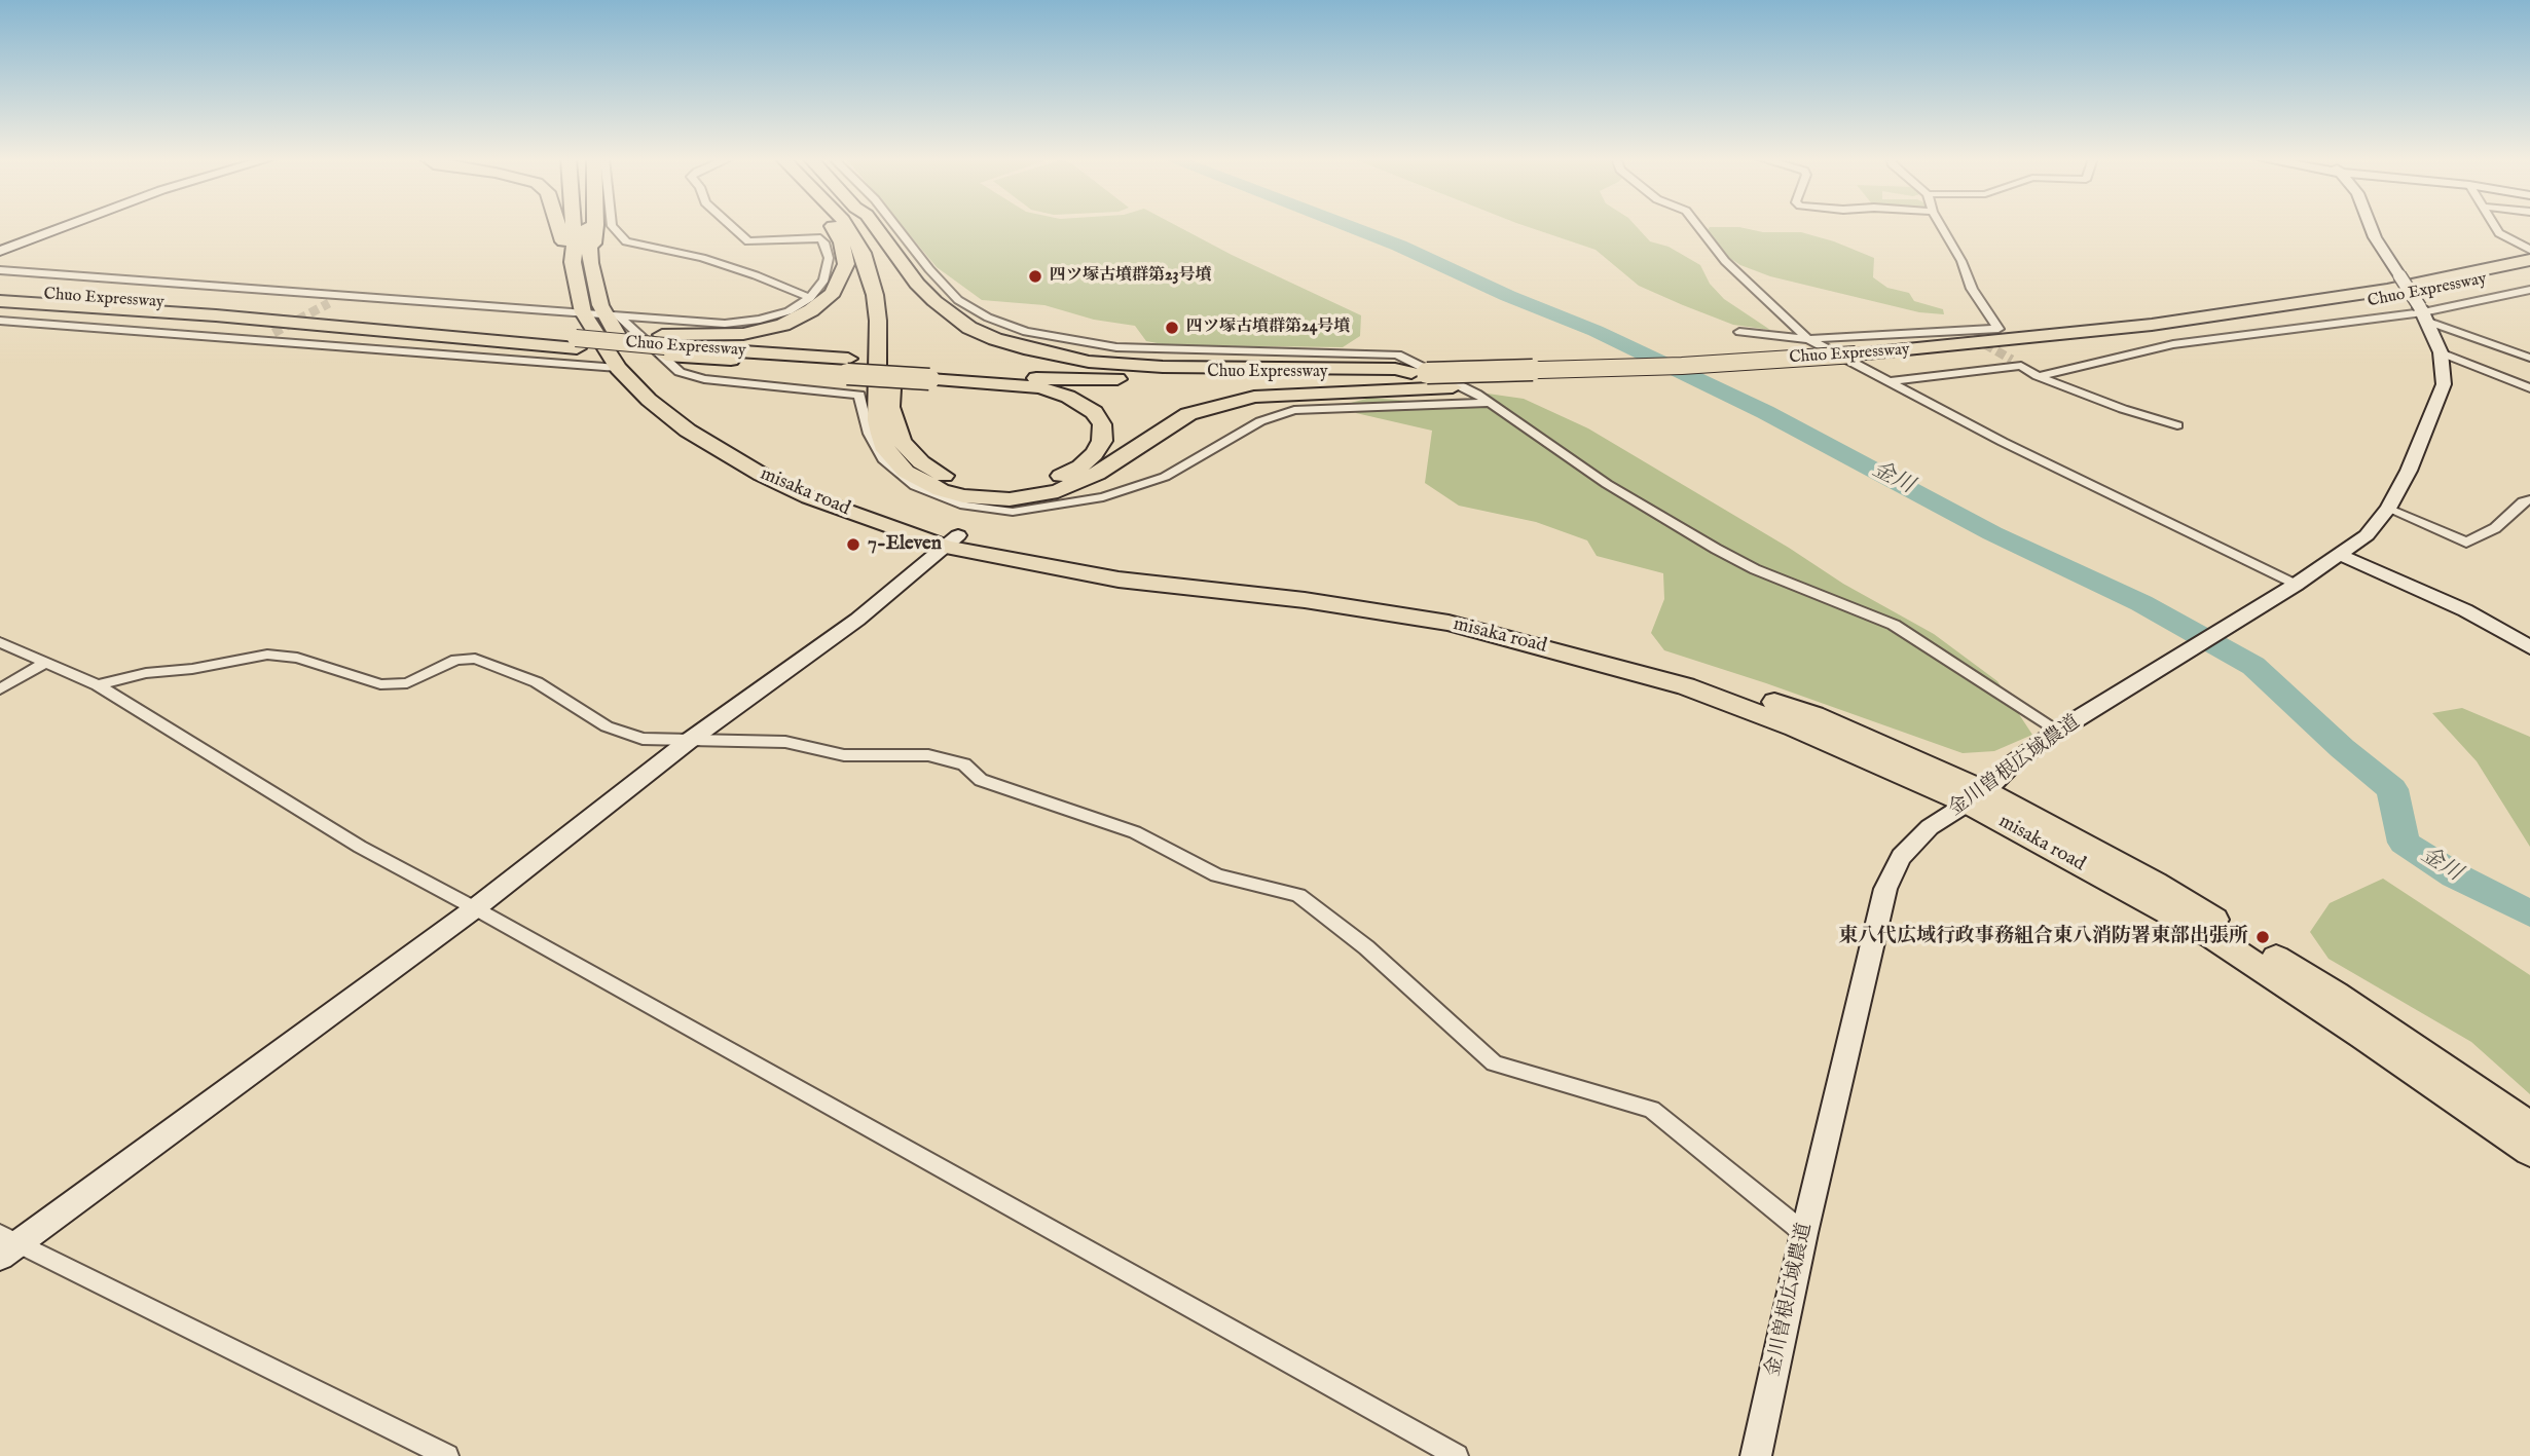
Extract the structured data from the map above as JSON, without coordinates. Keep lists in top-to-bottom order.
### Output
{
  "streets": {
    "highway": ["Chuo Expressway", "misaka road"],
    "street": ["金川曽根広域農道"]
  },
  "crossings": [
    ["Chuo Expressway", "misaka road"],
    ["misaka road", "金川曽根広域農道"]
  ],
  "water": ["金川"],
  "places": [
    "四ツ塚古墳群第23号墳",
    "四ツ塚古墳群第24号墳",
    "7-Eleven",
    "東八代広域行政事務組合東八消防署東部出張所"
  ]
}
